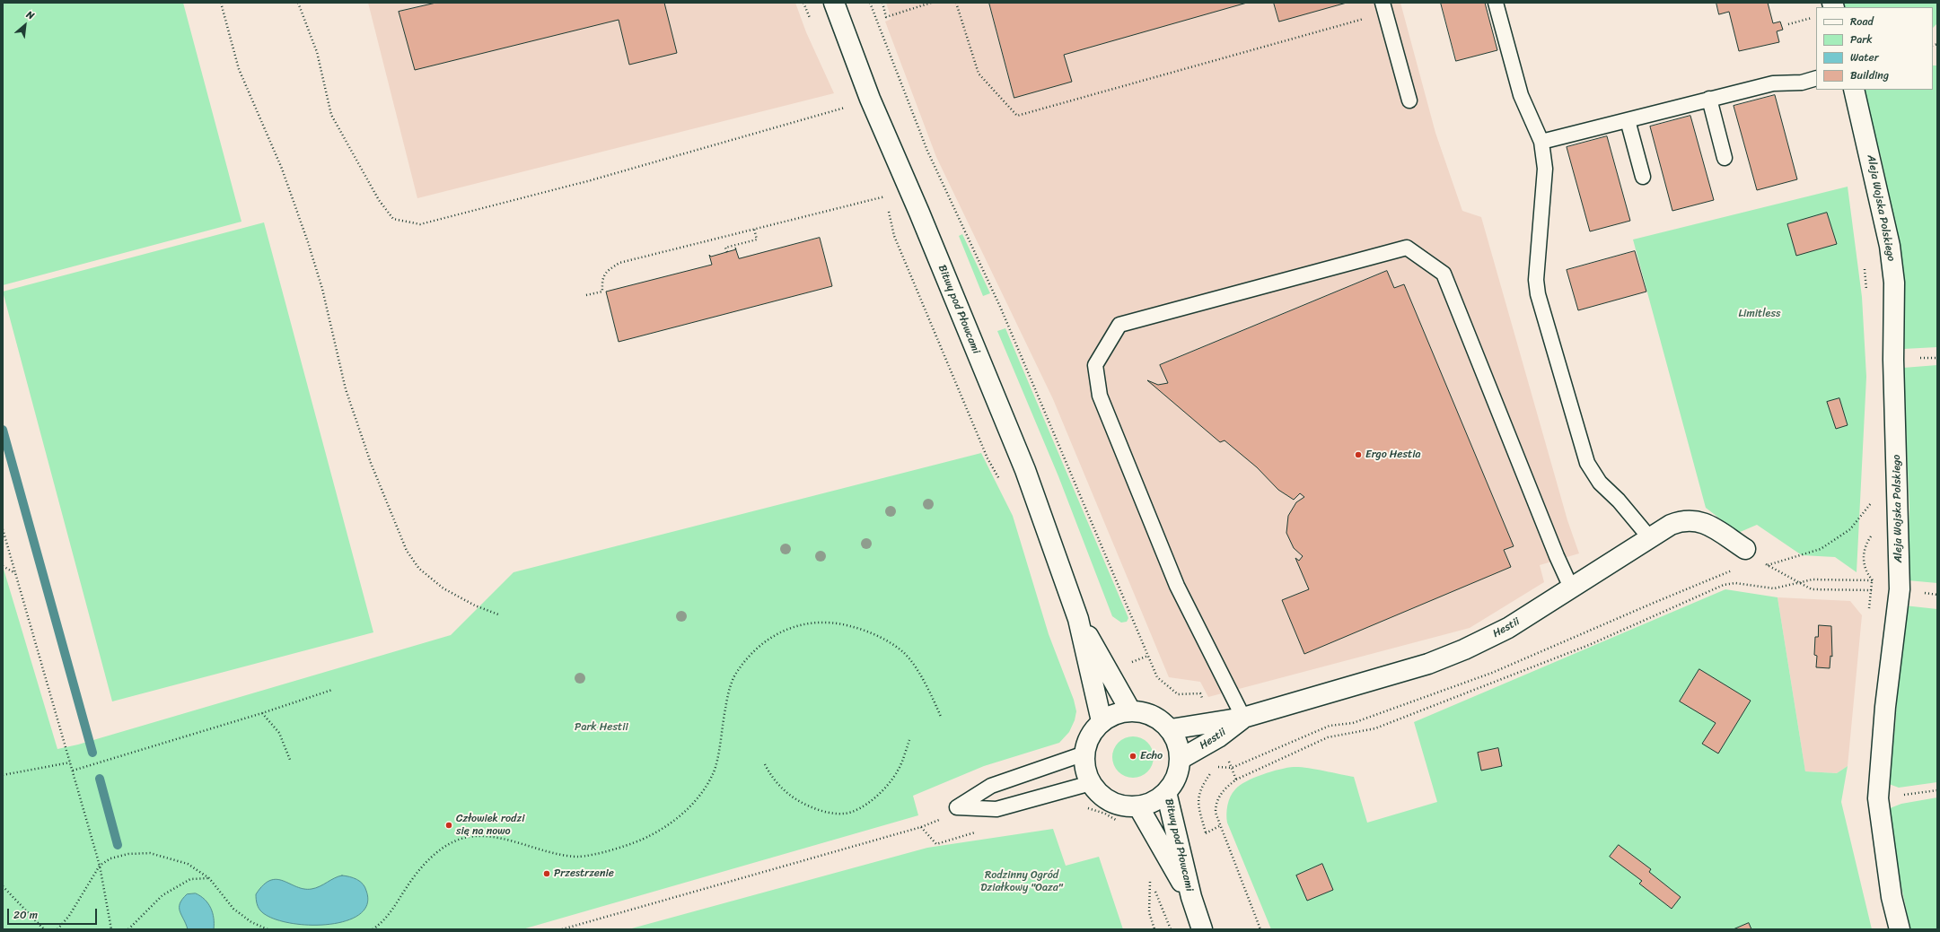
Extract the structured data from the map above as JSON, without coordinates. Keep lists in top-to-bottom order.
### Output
{
  "streets": {
    "street": ["Aleja Wojska Polskiego", "Bitwy pod Płowcami", "Hestii"]
  },
  "crossings": [
    ["Bitwy pod Płowcami", "Hestii"]
  ],
  "parks": ["Limitless", "Park Hestii", "Rodzinny Ogród Działkowy \"Oaza\""],
  "places": [
    "Ergo Hestia",
    "Echo",
    "Człowiek rodzi się na nowo",
    "Przestrzenie"
  ],
  "legend": [
    "Road",
    "Park",
    "Water",
    "Building"
  ],
  "scale_bar": "20 m",
  "north": "top right"
}
